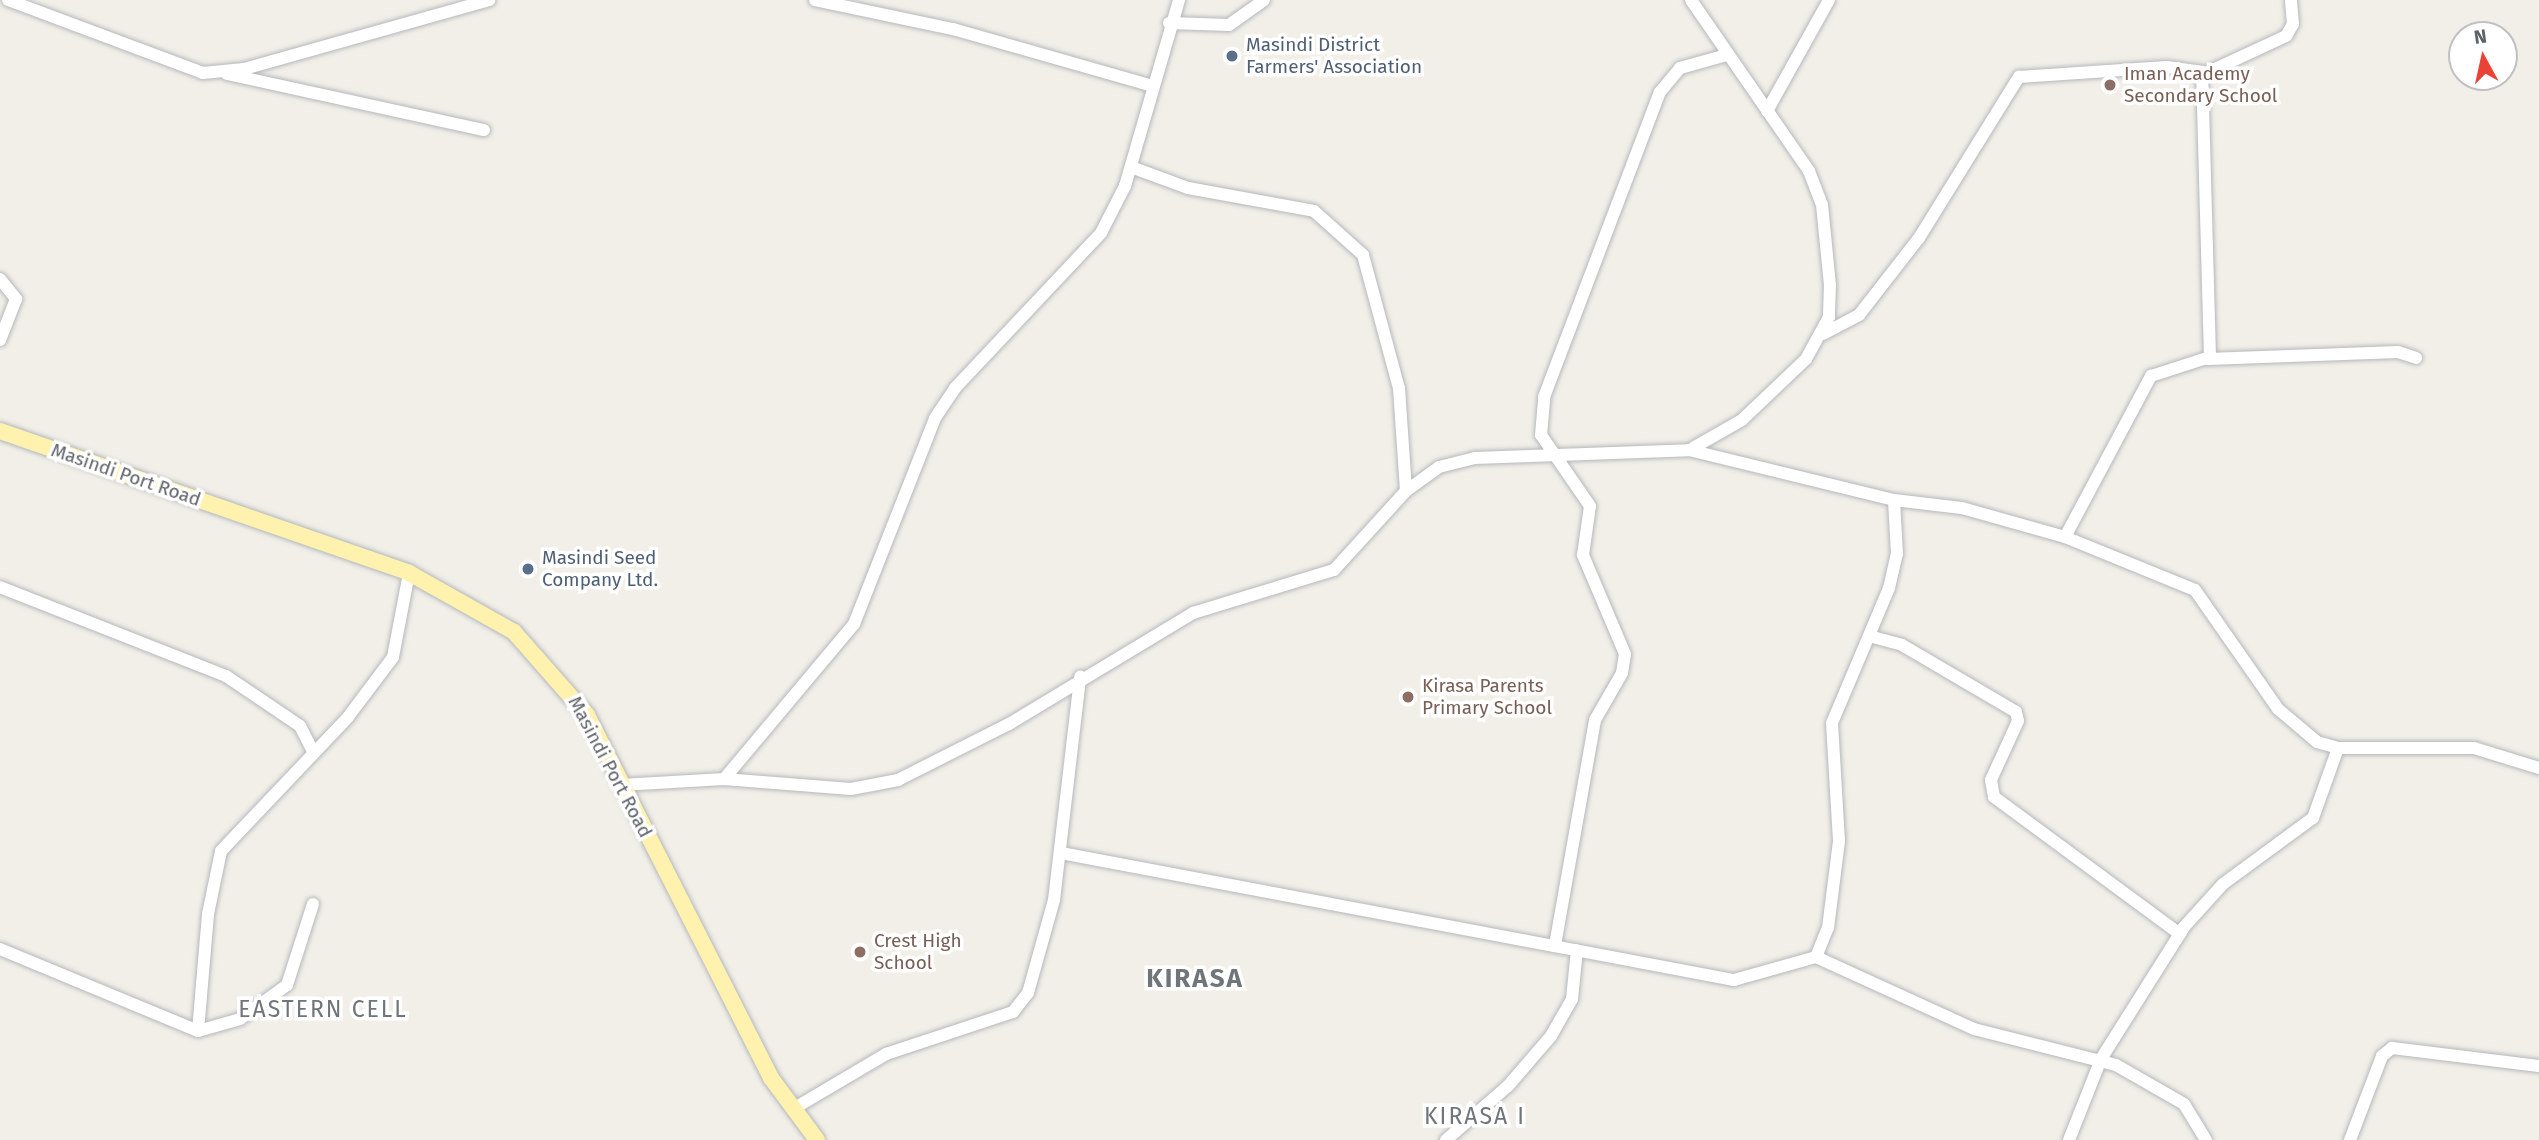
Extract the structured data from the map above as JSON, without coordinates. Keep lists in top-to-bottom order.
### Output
{
  "streets": {
    "main road": ["Masindi Port Road"]
  },
  "districts": ["KIRASA", "EASTERN CELL", "KIRASA I"],
  "places": [
    "Masindi District Farmers' Association",
    "Iman Academy Secondary School",
    "Masindi Seed Company Ltd.",
    "Kirasa Parents Primary School",
    "Crest High School"
  ],
  "north": "top"
}
